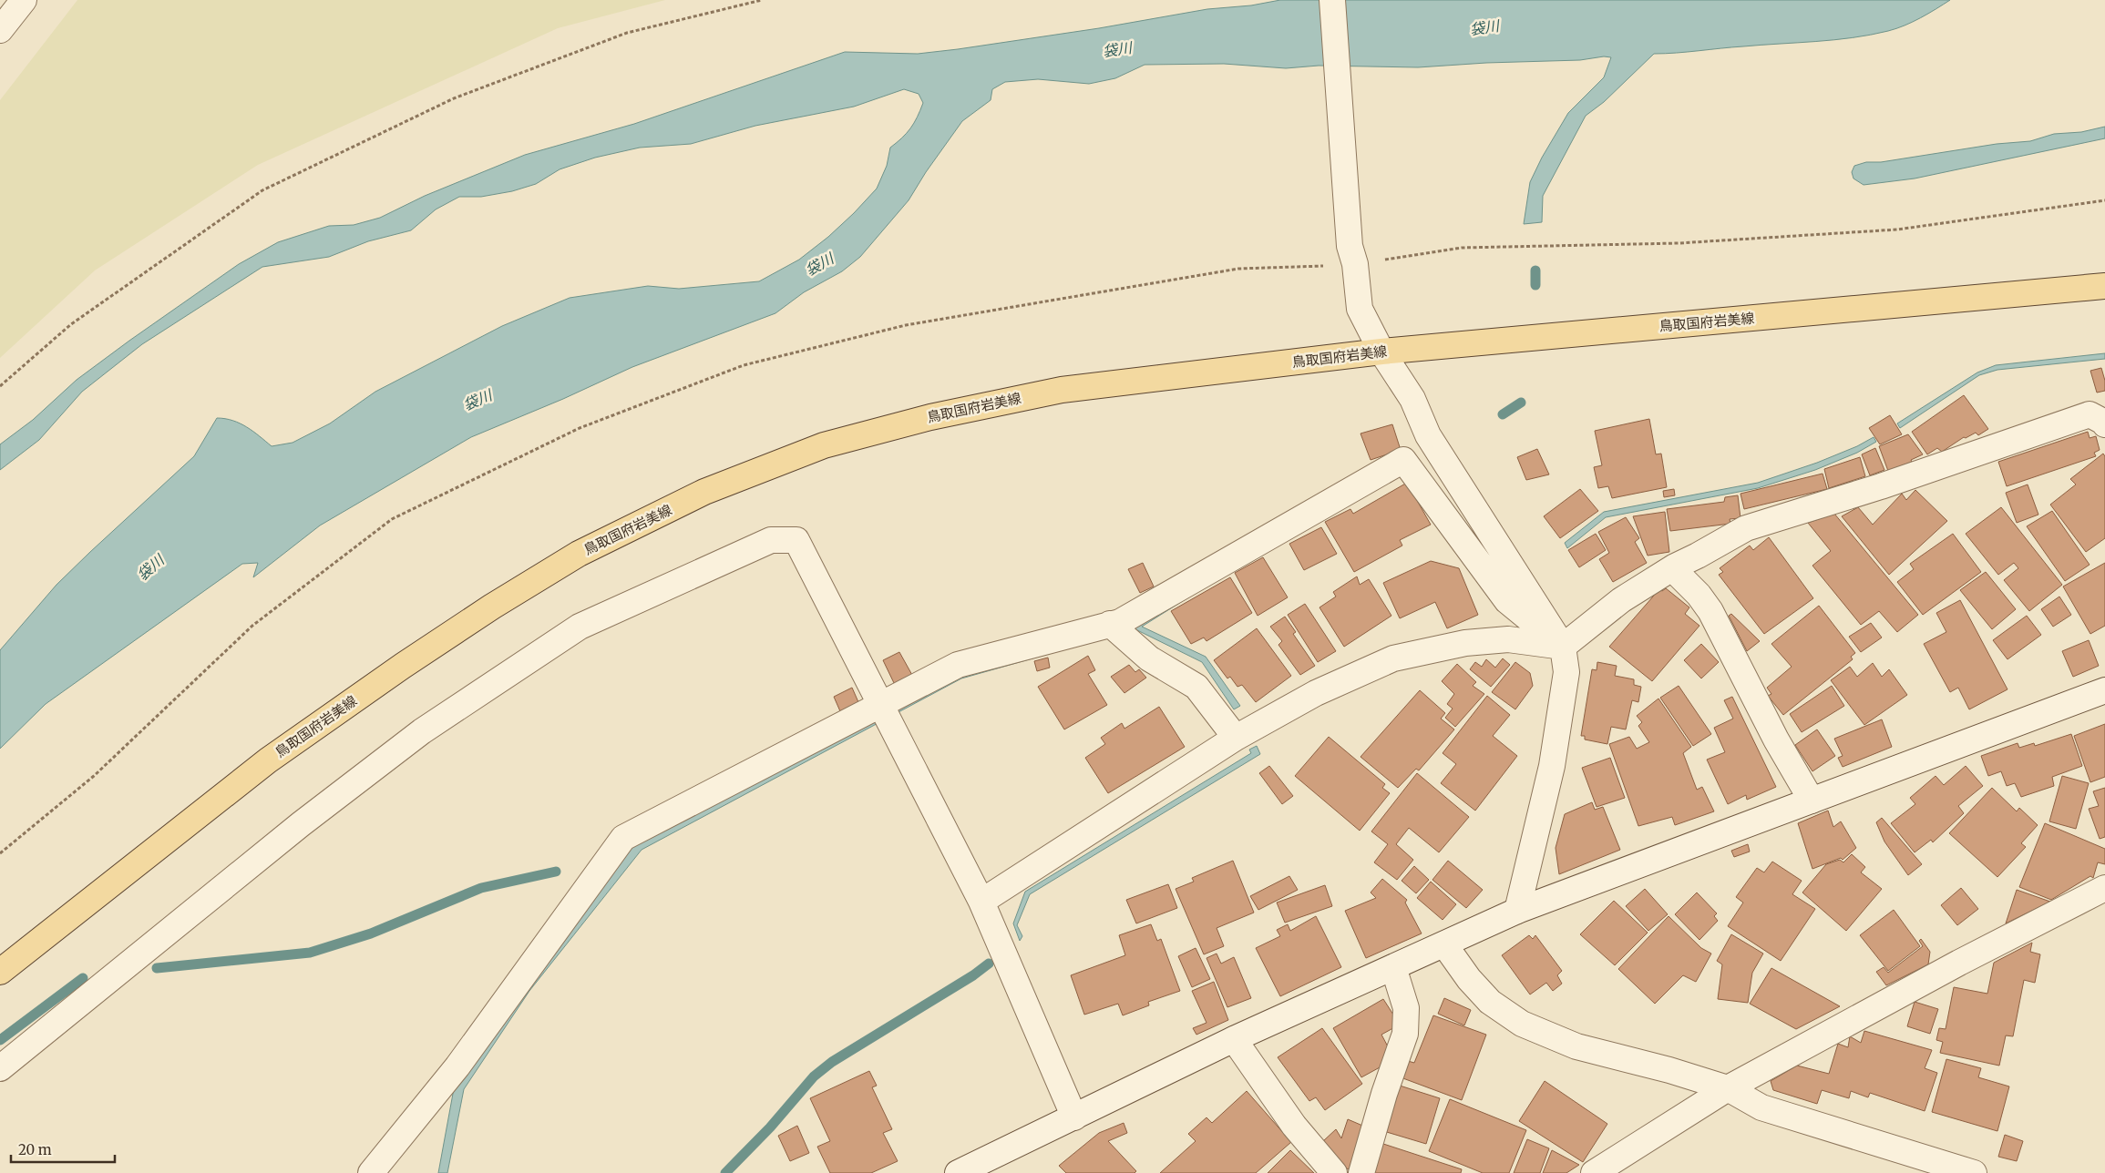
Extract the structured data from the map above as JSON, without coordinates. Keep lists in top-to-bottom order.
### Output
{
  "streets": {
    "main road": ["鳥取国府岩美線"]
  },
  "water": ["袋川"],
  "scale_bar": "20 m"
}
